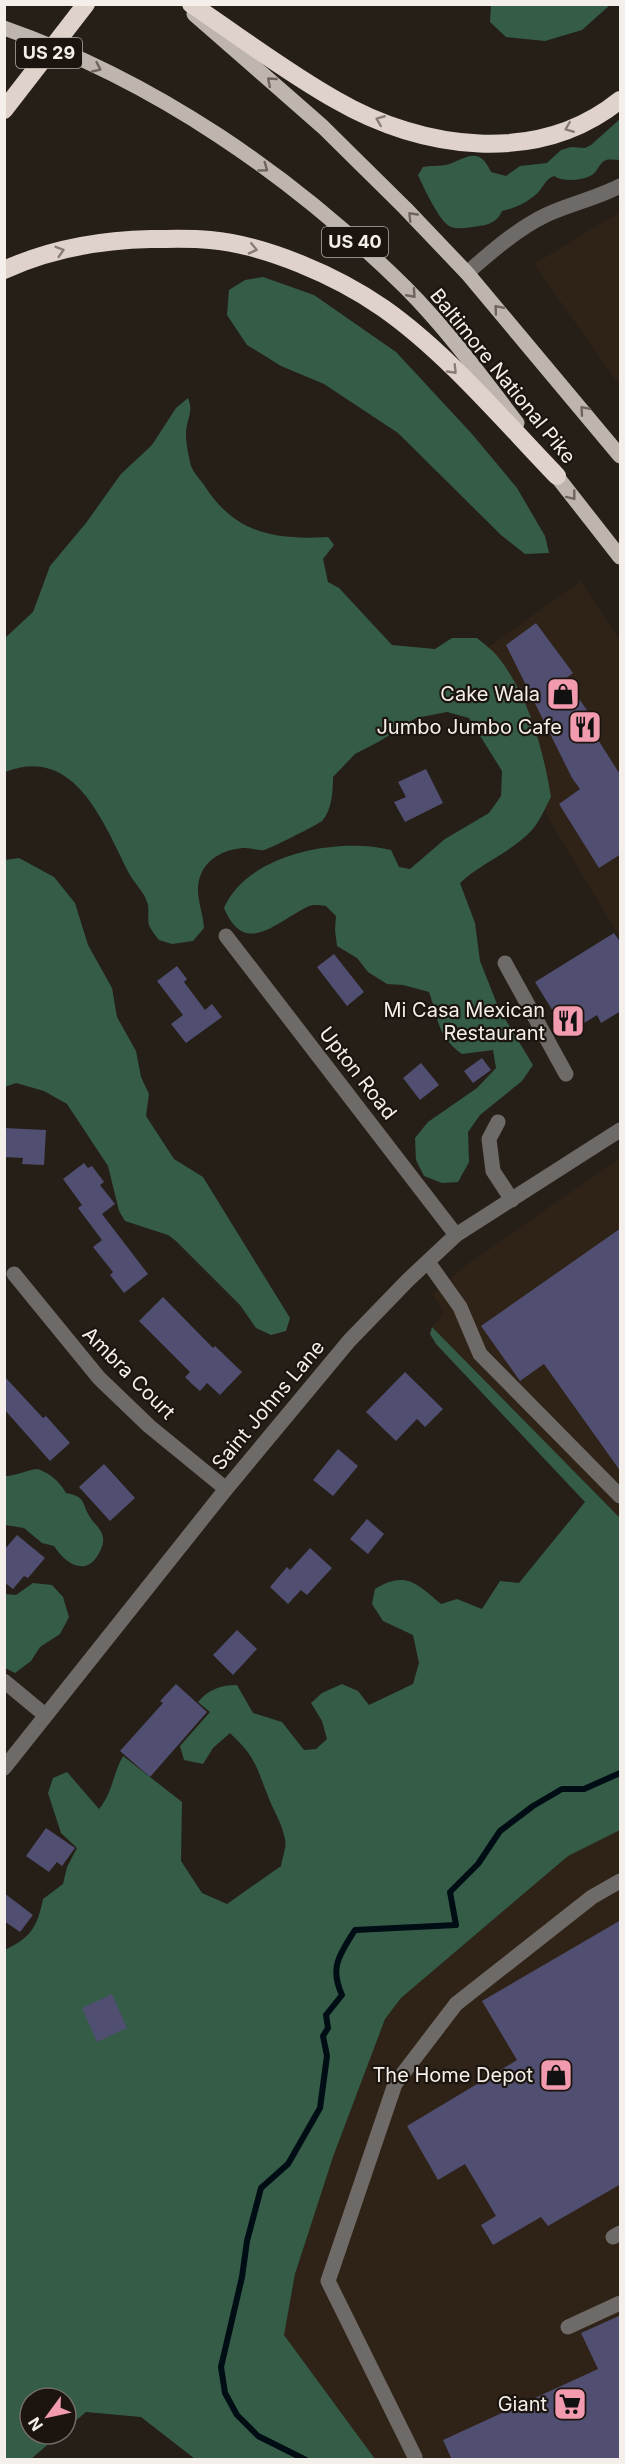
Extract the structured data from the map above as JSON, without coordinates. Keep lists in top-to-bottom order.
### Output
{
  "streets": {
    "highway": ["US 29"],
    "main road": ["US 40", "Baltimore National Pike"],
    "street": ["Upton Road", "Ambra Court", "Saint Johns Lane"]
  },
  "crossings": [
    ["Upton Road", "Saint Johns Lane"],
    ["Ambra Court", "Saint Johns Lane"]
  ],
  "places": {
    "shop": ["Cake Wala", "The Home Depot"],
    "restaurant": ["Jumbo Jumbo Cafe", "Mi Casa Mexican Restaurant"],
    "supermarket": ["Giant"]
  },
  "north": "bottom left"
}
